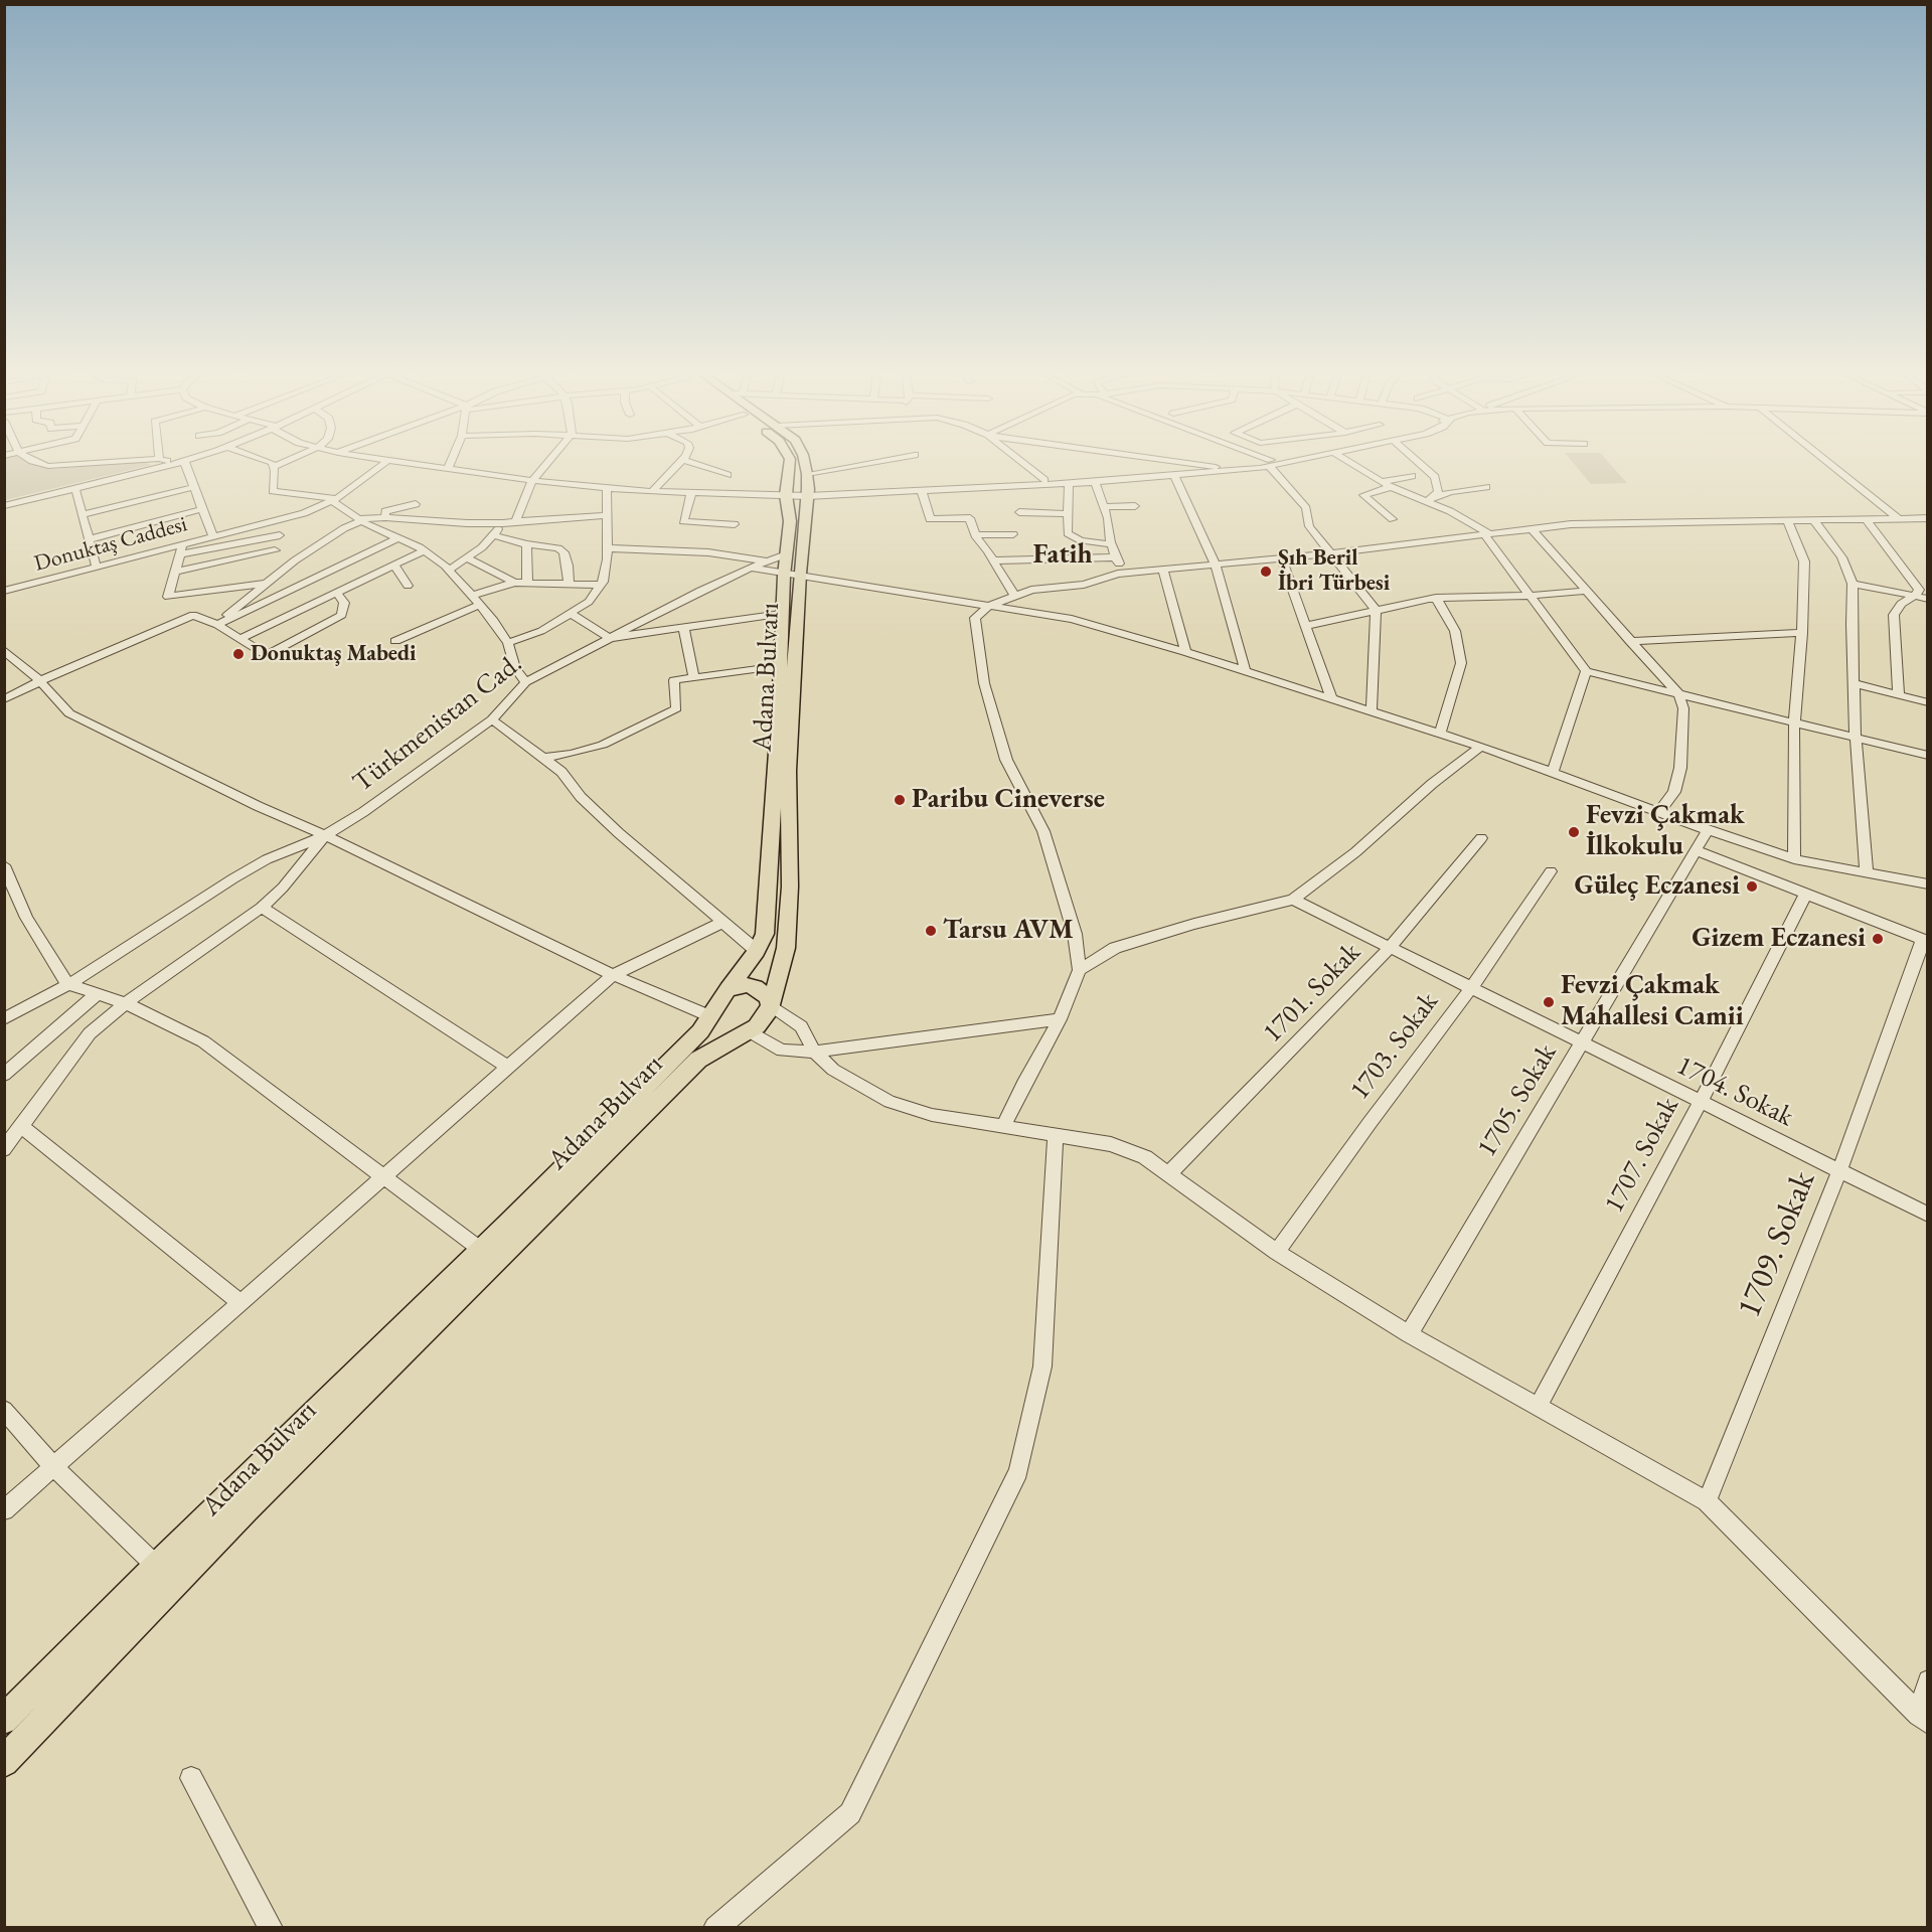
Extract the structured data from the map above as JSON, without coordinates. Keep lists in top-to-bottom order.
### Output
{
  "streets": {
    "main road": ["Adana Bulvarı"],
    "street": [
      "Donuktaş Caddesi",
      "Türkmenistan Cad.",
      "1701. Sokak",
      "1703. Sokak",
      "1704. Sokak",
      "1705. Sokak",
      "1707. Sokak",
      "1709. Sokak"
    ]
  },
  "crossings": [
    ["Adana Bulvarı", "Türkmenistan Cad."],
    ["1701. Sokak", "1704. Sokak"],
    ["1703. Sokak", "1704. Sokak"],
    ["1704. Sokak", "1705. Sokak"],
    ["1704. Sokak", "1707. Sokak"],
    ["1704. Sokak", "1709. Sokak"]
  ],
  "districts": ["Fatih"],
  "places": [
    "Şıh Beril İbri Türbesi",
    "Donuktaş Mabedi",
    "Paribu Cineverse",
    "Fevzi Çakmak İlkokulu",
    "Güleç Eczanesi",
    "Tarsu AVM",
    "Gizem Eczanesi",
    "Fevzi Çakmak Mahallesi Camii"
  ]
}
